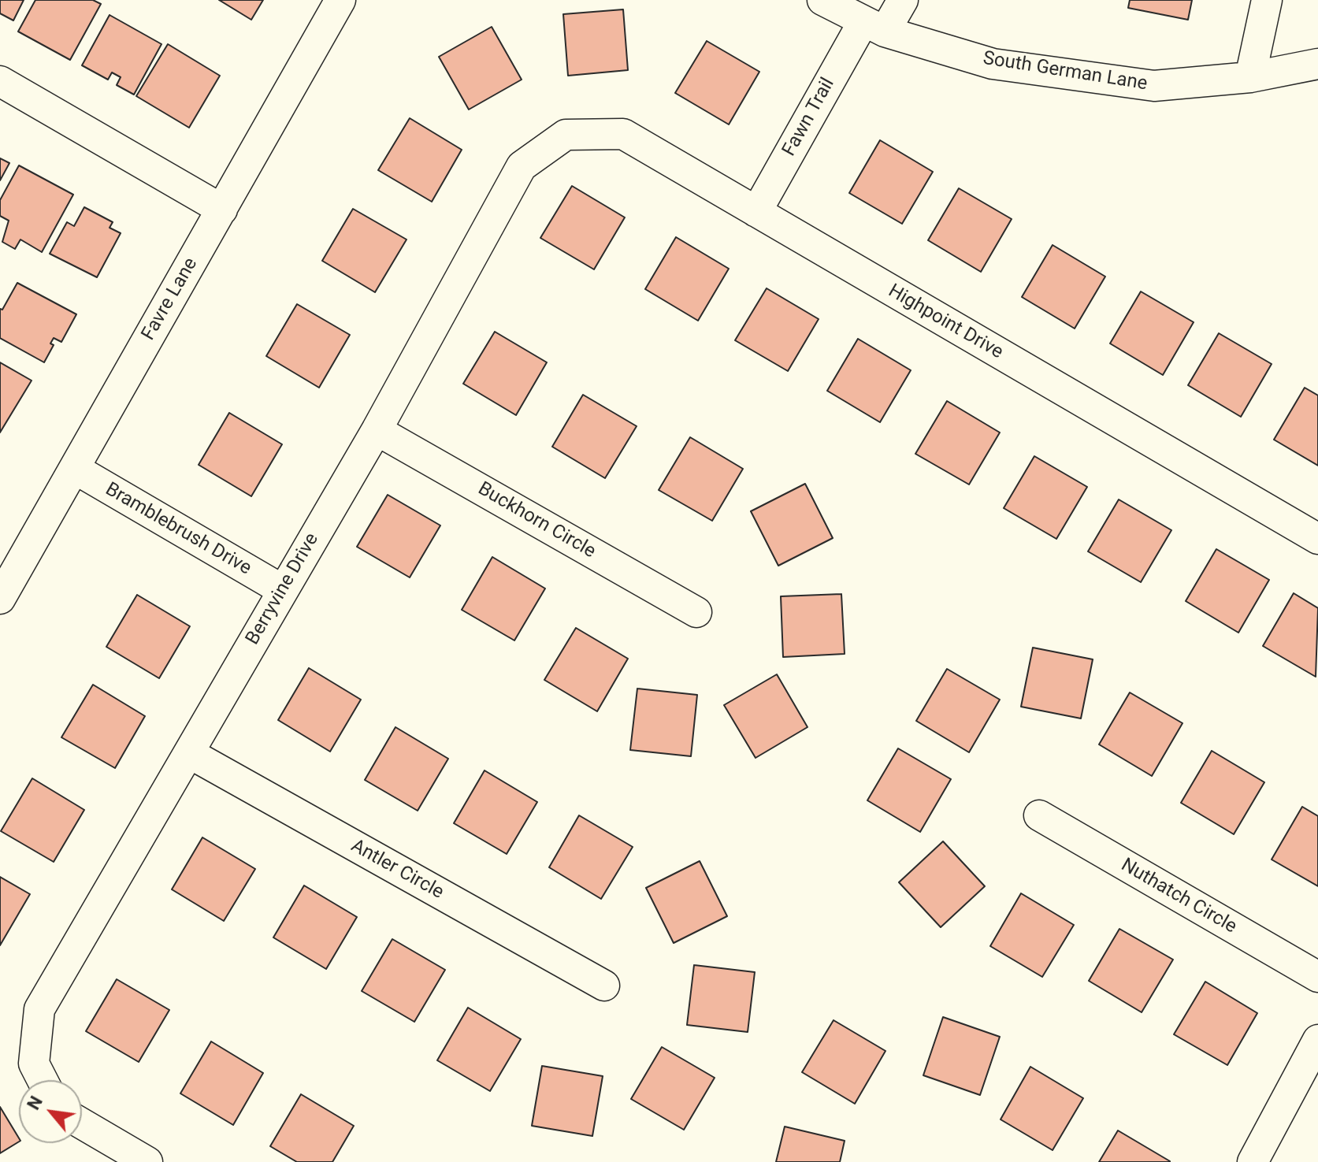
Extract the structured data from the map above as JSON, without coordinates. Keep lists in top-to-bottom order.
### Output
{
  "streets": {
    "street": [
      "South German Lane",
      "Fawn Trail",
      "Favre Lane",
      "Highpoint Drive",
      "Buckhorn Circle",
      "Bramblebrush Drive",
      "Berryvine Drive",
      "Antler Circle",
      "Nuthatch Circle"
    ]
  },
  "crossings": [
    ["South German Lane", "Fawn Trail"],
    ["Fawn Trail", "Highpoint Drive"],
    ["Favre Lane", "Bramblebrush Drive"],
    ["Highpoint Drive", "Berryvine Drive"],
    ["Buckhorn Circle", "Berryvine Drive"],
    ["Bramblebrush Drive", "Berryvine Drive"],
    ["Berryvine Drive", "Antler Circle"]
  ],
  "north": "top left"
}
